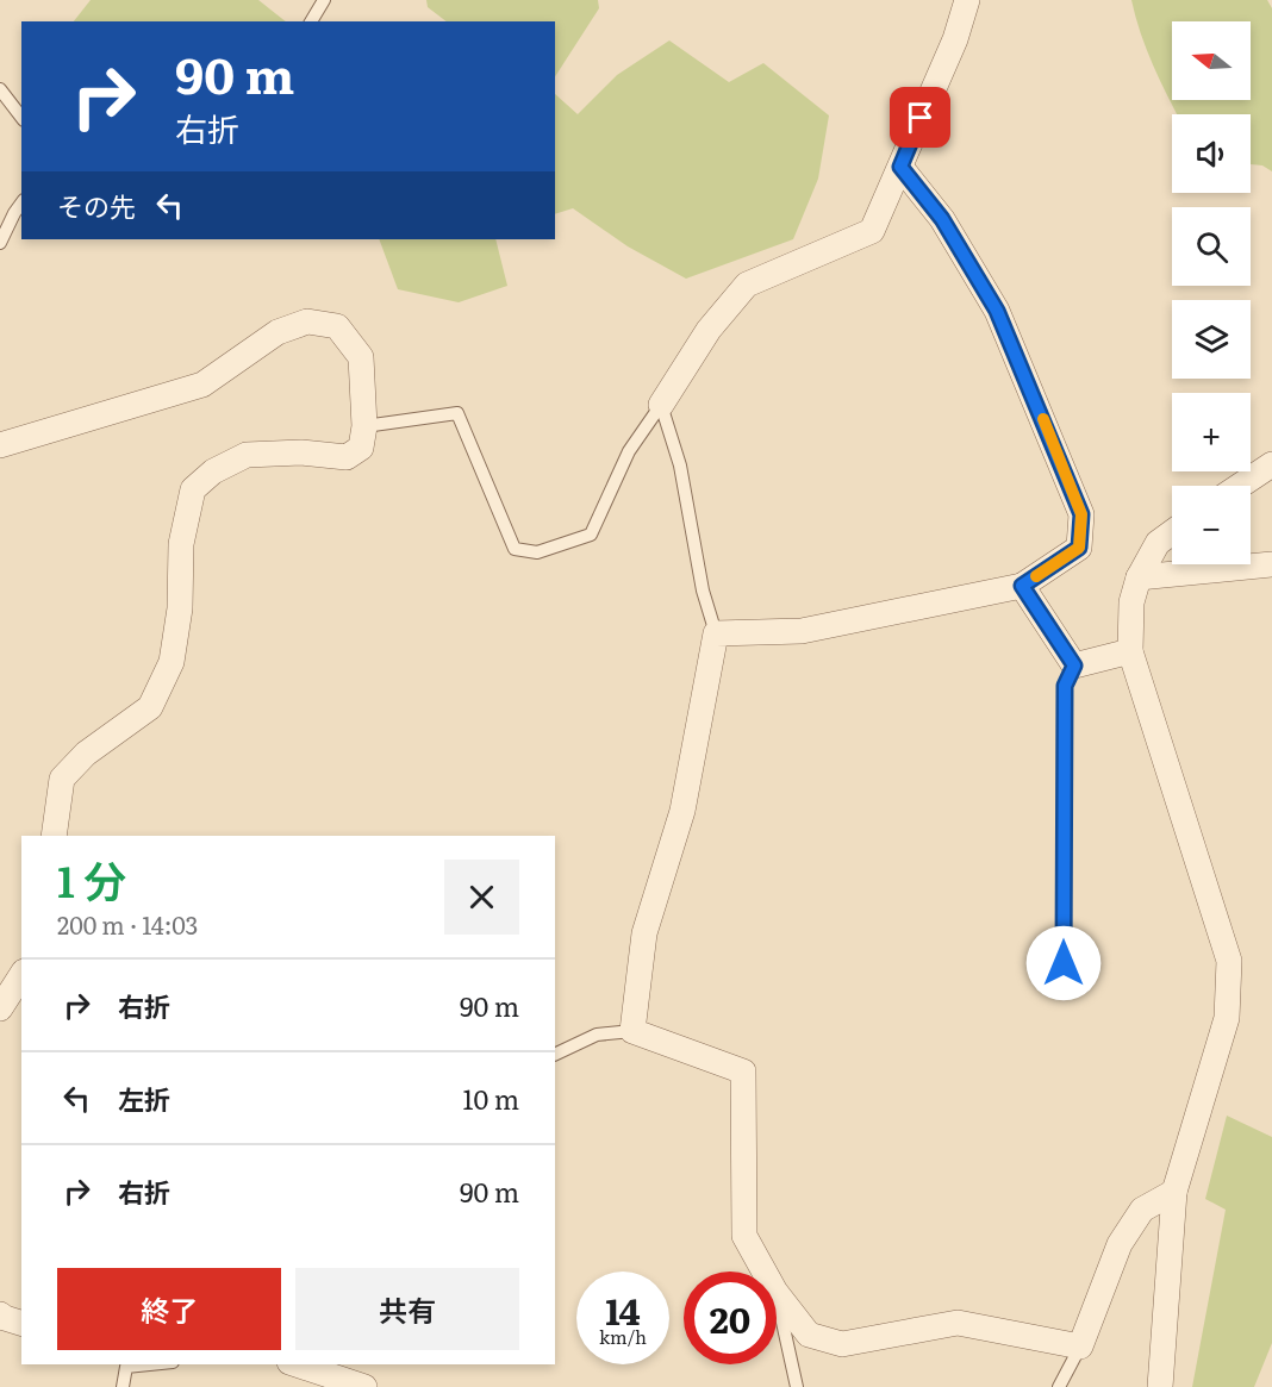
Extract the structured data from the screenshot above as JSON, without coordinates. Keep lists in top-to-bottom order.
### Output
{
  "north": "left",
  "page": {
    "map_buttons": ["+", "−"],
    "turn": ["90 m", "右折"],
    "then": "その先",
    "heading": ["1 分", "200 m · 14:03"],
    "list": [
      {
        "name": "右折",
        "value": "90 m"
      },
      {
        "name": "左折",
        "value": "10 m"
      },
      {
        "name": "右折",
        "value": "90 m"
      }
    ],
    "buttons": ["終了", "共有"],
    "speed": "14 km/h",
    "limit": "20"
  }
}
